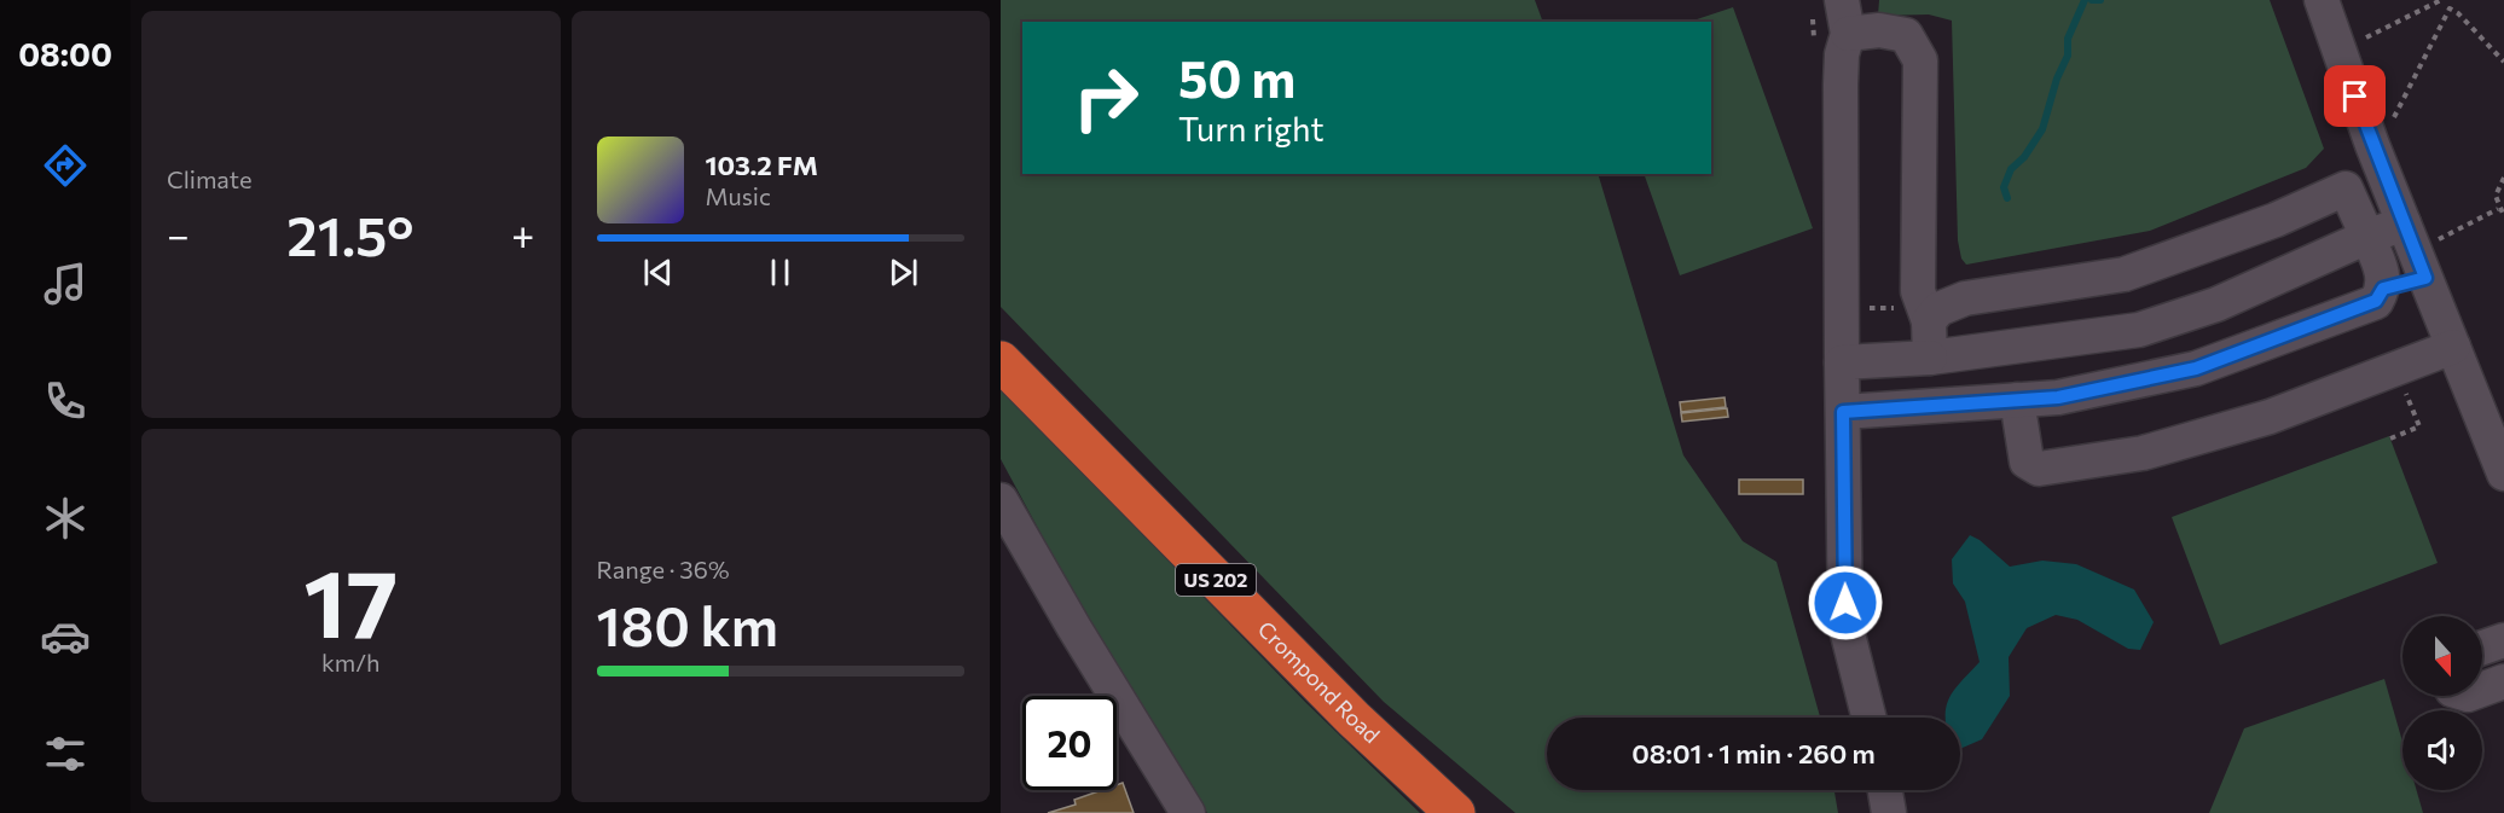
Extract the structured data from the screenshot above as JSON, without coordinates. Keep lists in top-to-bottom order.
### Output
{
  "streets": {
    "highway": ["US 202", "Crompond Road"]
  },
  "north": "bottom",
  "page": {
    "tabs": "08:00",
    "tile": [
      "Climate",
      ["17", "km/h"],
      ["Range · 36%", "180 km"]
    ],
    "turn": ["50 m", "Turn right"],
    "song": ["103.2 FM", "Music"],
    "heat": ["−", "21.5°", "+"],
    "limit": "20",
    "trip": "08:01 · 1 min · 260 m"
  }
}
